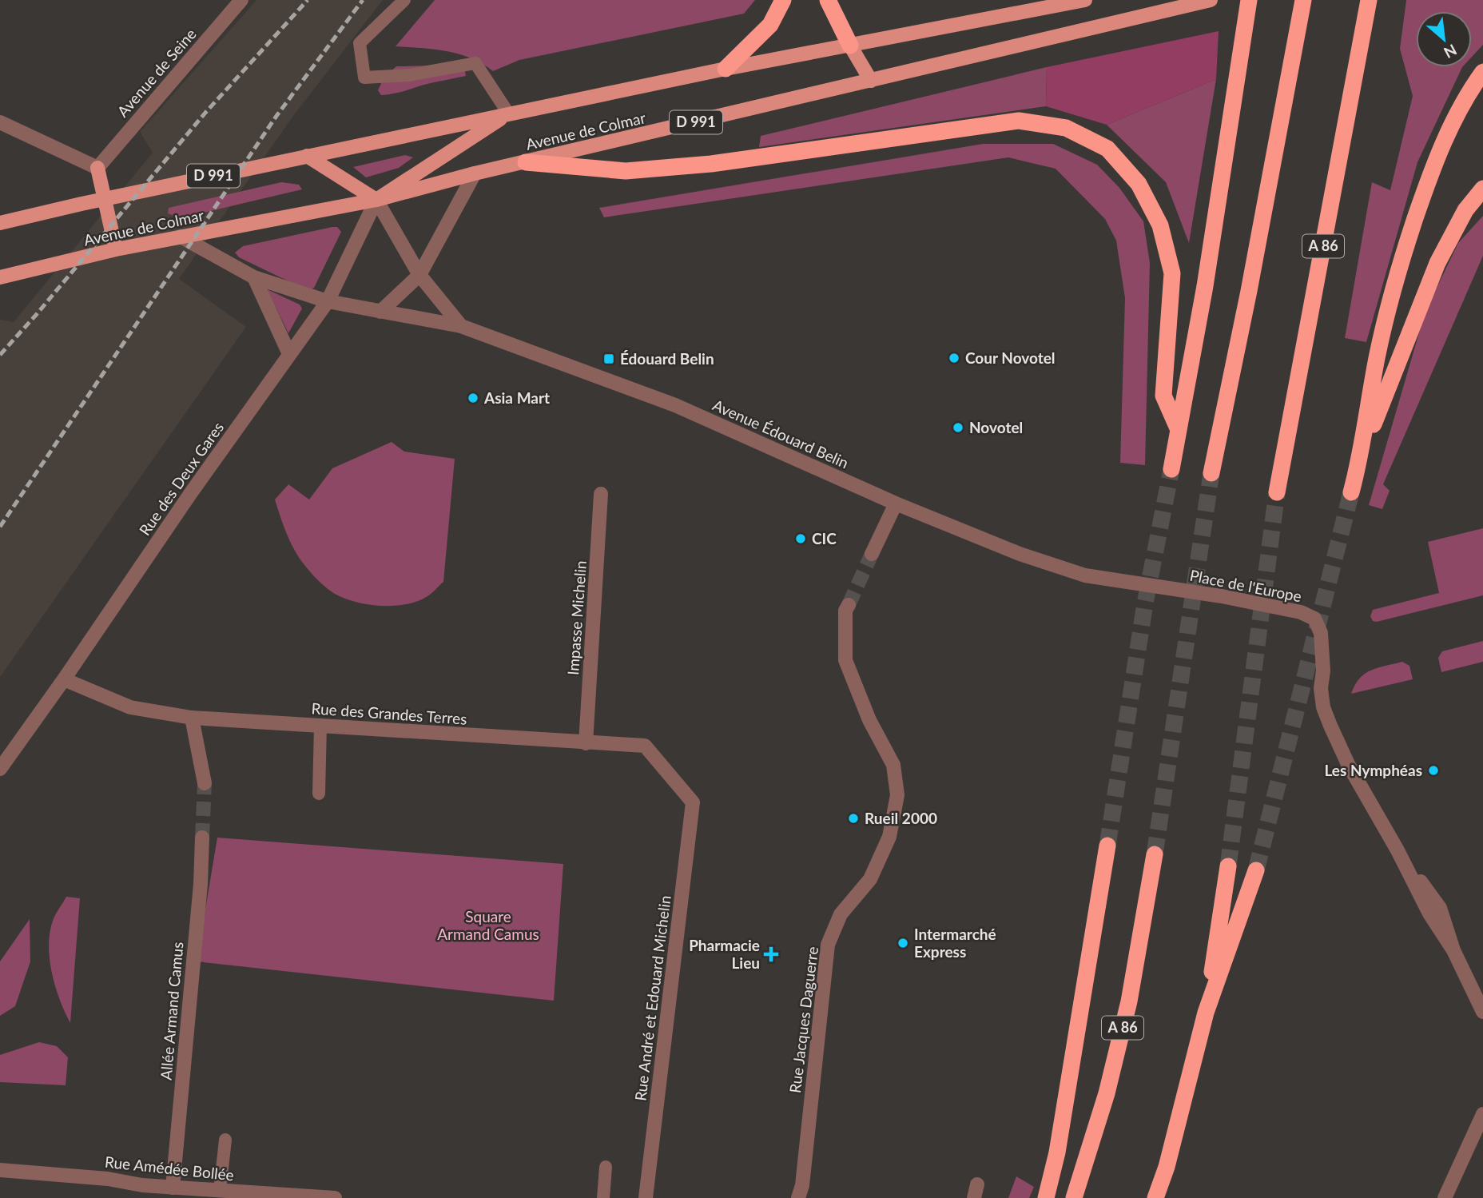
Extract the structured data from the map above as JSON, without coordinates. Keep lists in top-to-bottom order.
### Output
{
  "streets": {
    "highway": ["A 86"],
    "main road": ["D 991", "Avenue de Colmar"],
    "street": [
      "Avenue de Seine",
      "Avenue Édouard Belin",
      "Rue des Deux Gares",
      "Place de l'Europe",
      "Impasse Michelin",
      "Rue des Grandes Terres",
      "Rue André et Edouard Michelin",
      "Allée Armand Camus",
      "Rue Jacques Daguerre",
      "Rue Amédée Bollée"
    ]
  },
  "crossings": [
    ["Avenue de Colmar", "Avenue Édouard Belin"],
    ["Avenue de Colmar", "Rue des Deux Gares"],
    ["Avenue Édouard Belin", "Rue des Deux Gares"],
    ["Avenue Édouard Belin", "Place de l'Europe"],
    ["Rue des Deux Gares", "Rue des Grandes Terres"],
    ["Impasse Michelin", "Rue des Grandes Terres"],
    ["Rue des Grandes Terres", "Rue André et Edouard Michelin"],
    ["Allée Armand Camus", "Rue Amédée Bollée"]
  ],
  "parks": ["Square Armand Camus"],
  "places": {
    "other": [
      "Cour Novotel",
      "Asia Mart",
      "Novotel",
      "CIC",
      "Les Nymphéas",
      "Rueil 2000",
      "Intermarché Express"
    ],
    "transit": ["Édouard Belin"],
    "health": ["Pharmacie Lieu"]
  },
  "north": "bottom right"
}
